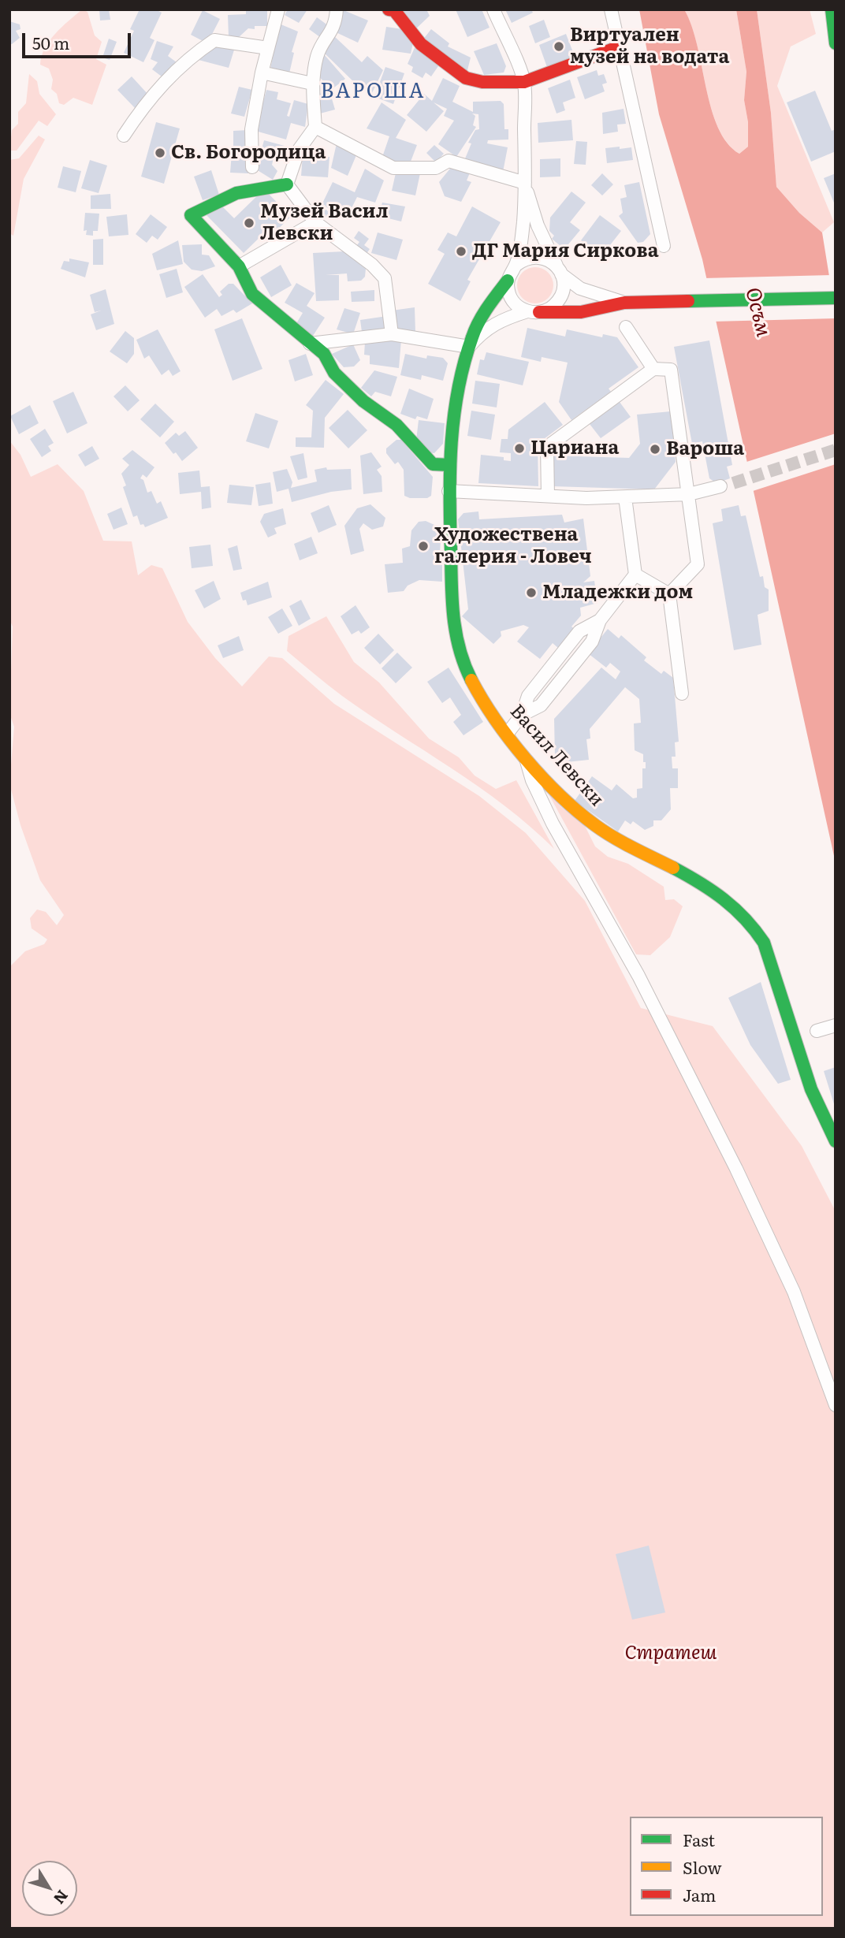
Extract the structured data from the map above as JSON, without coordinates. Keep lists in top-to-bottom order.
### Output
{
  "streets": {
    "street": ["Васил Левски"]
  },
  "districts": ["ВАРОША"],
  "water": ["Осъм"],
  "parks": ["Стратеш"],
  "places": [
    "Виртуален музей на водата",
    "Св. Богородица",
    "Музей Васил Левски",
    "ДГ Мария Сиркова",
    "Цариана",
    "Вароша",
    "Художествена галерия - Ловеч",
    "Младежки дом"
  ],
  "legend": ["Fast", "Slow", "Jam"],
  "scale_bar": "50 m",
  "north": "bottom right"
}
